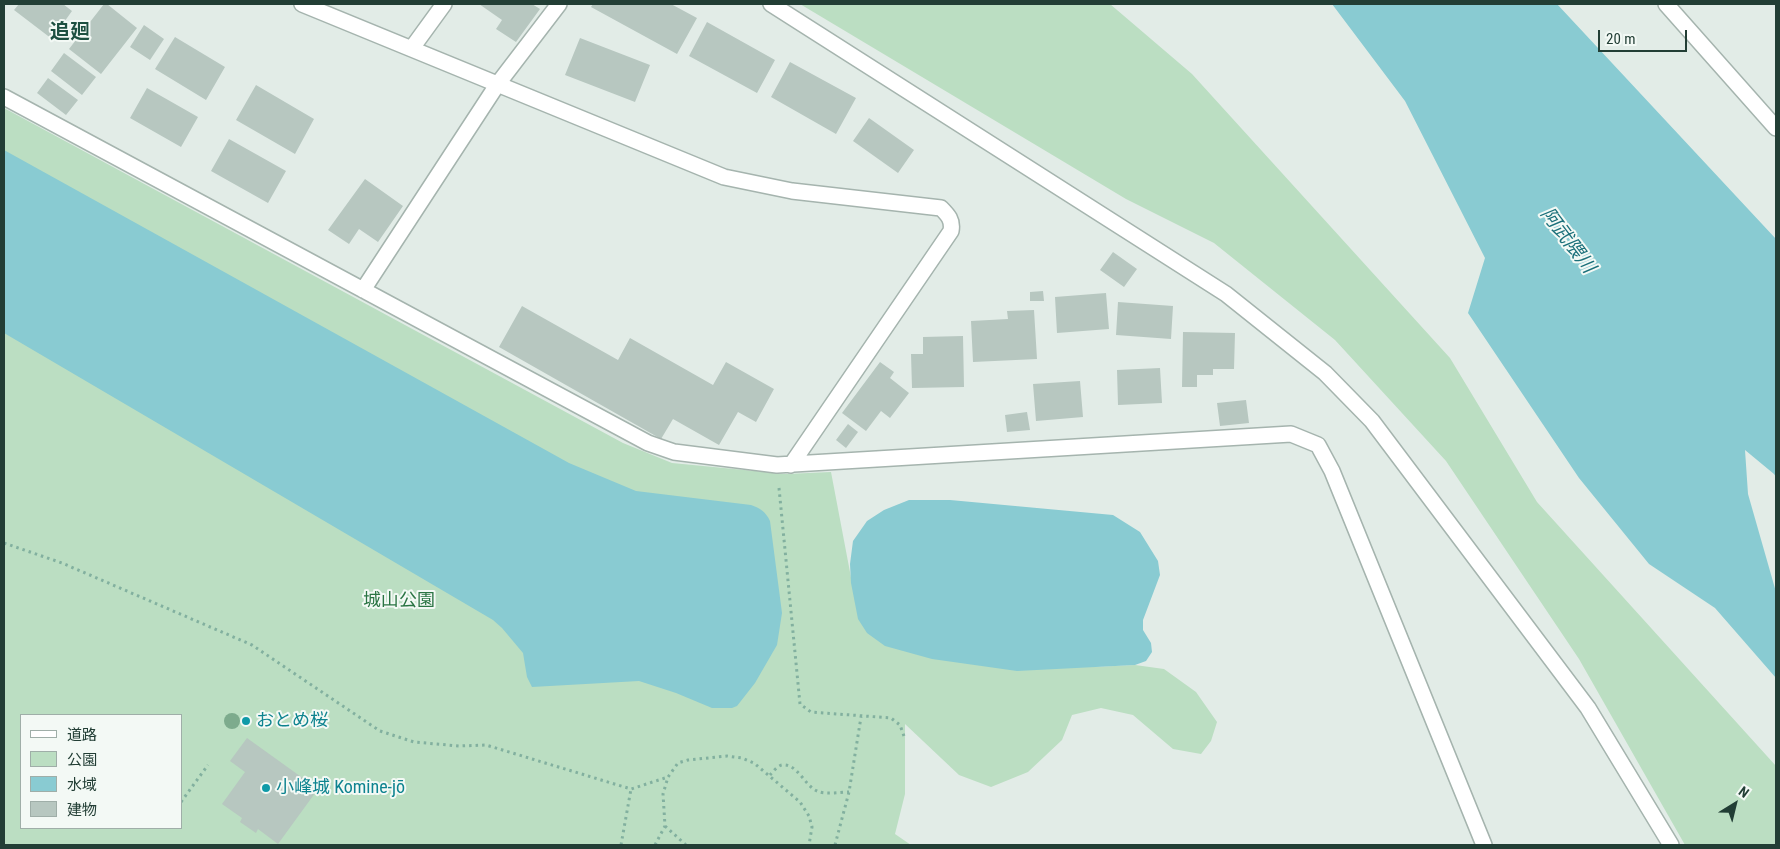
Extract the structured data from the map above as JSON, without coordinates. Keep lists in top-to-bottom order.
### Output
{
  "districts": ["追廻"],
  "water": ["阿武隈川"],
  "parks": ["城山公園"],
  "places": ["おとめ桜", "小峰城 Komine-jō"],
  "legend": [
    "道路",
    "公園",
    "水域",
    "建物"
  ],
  "scale_bar": "20 m",
  "north": "top right"
}
